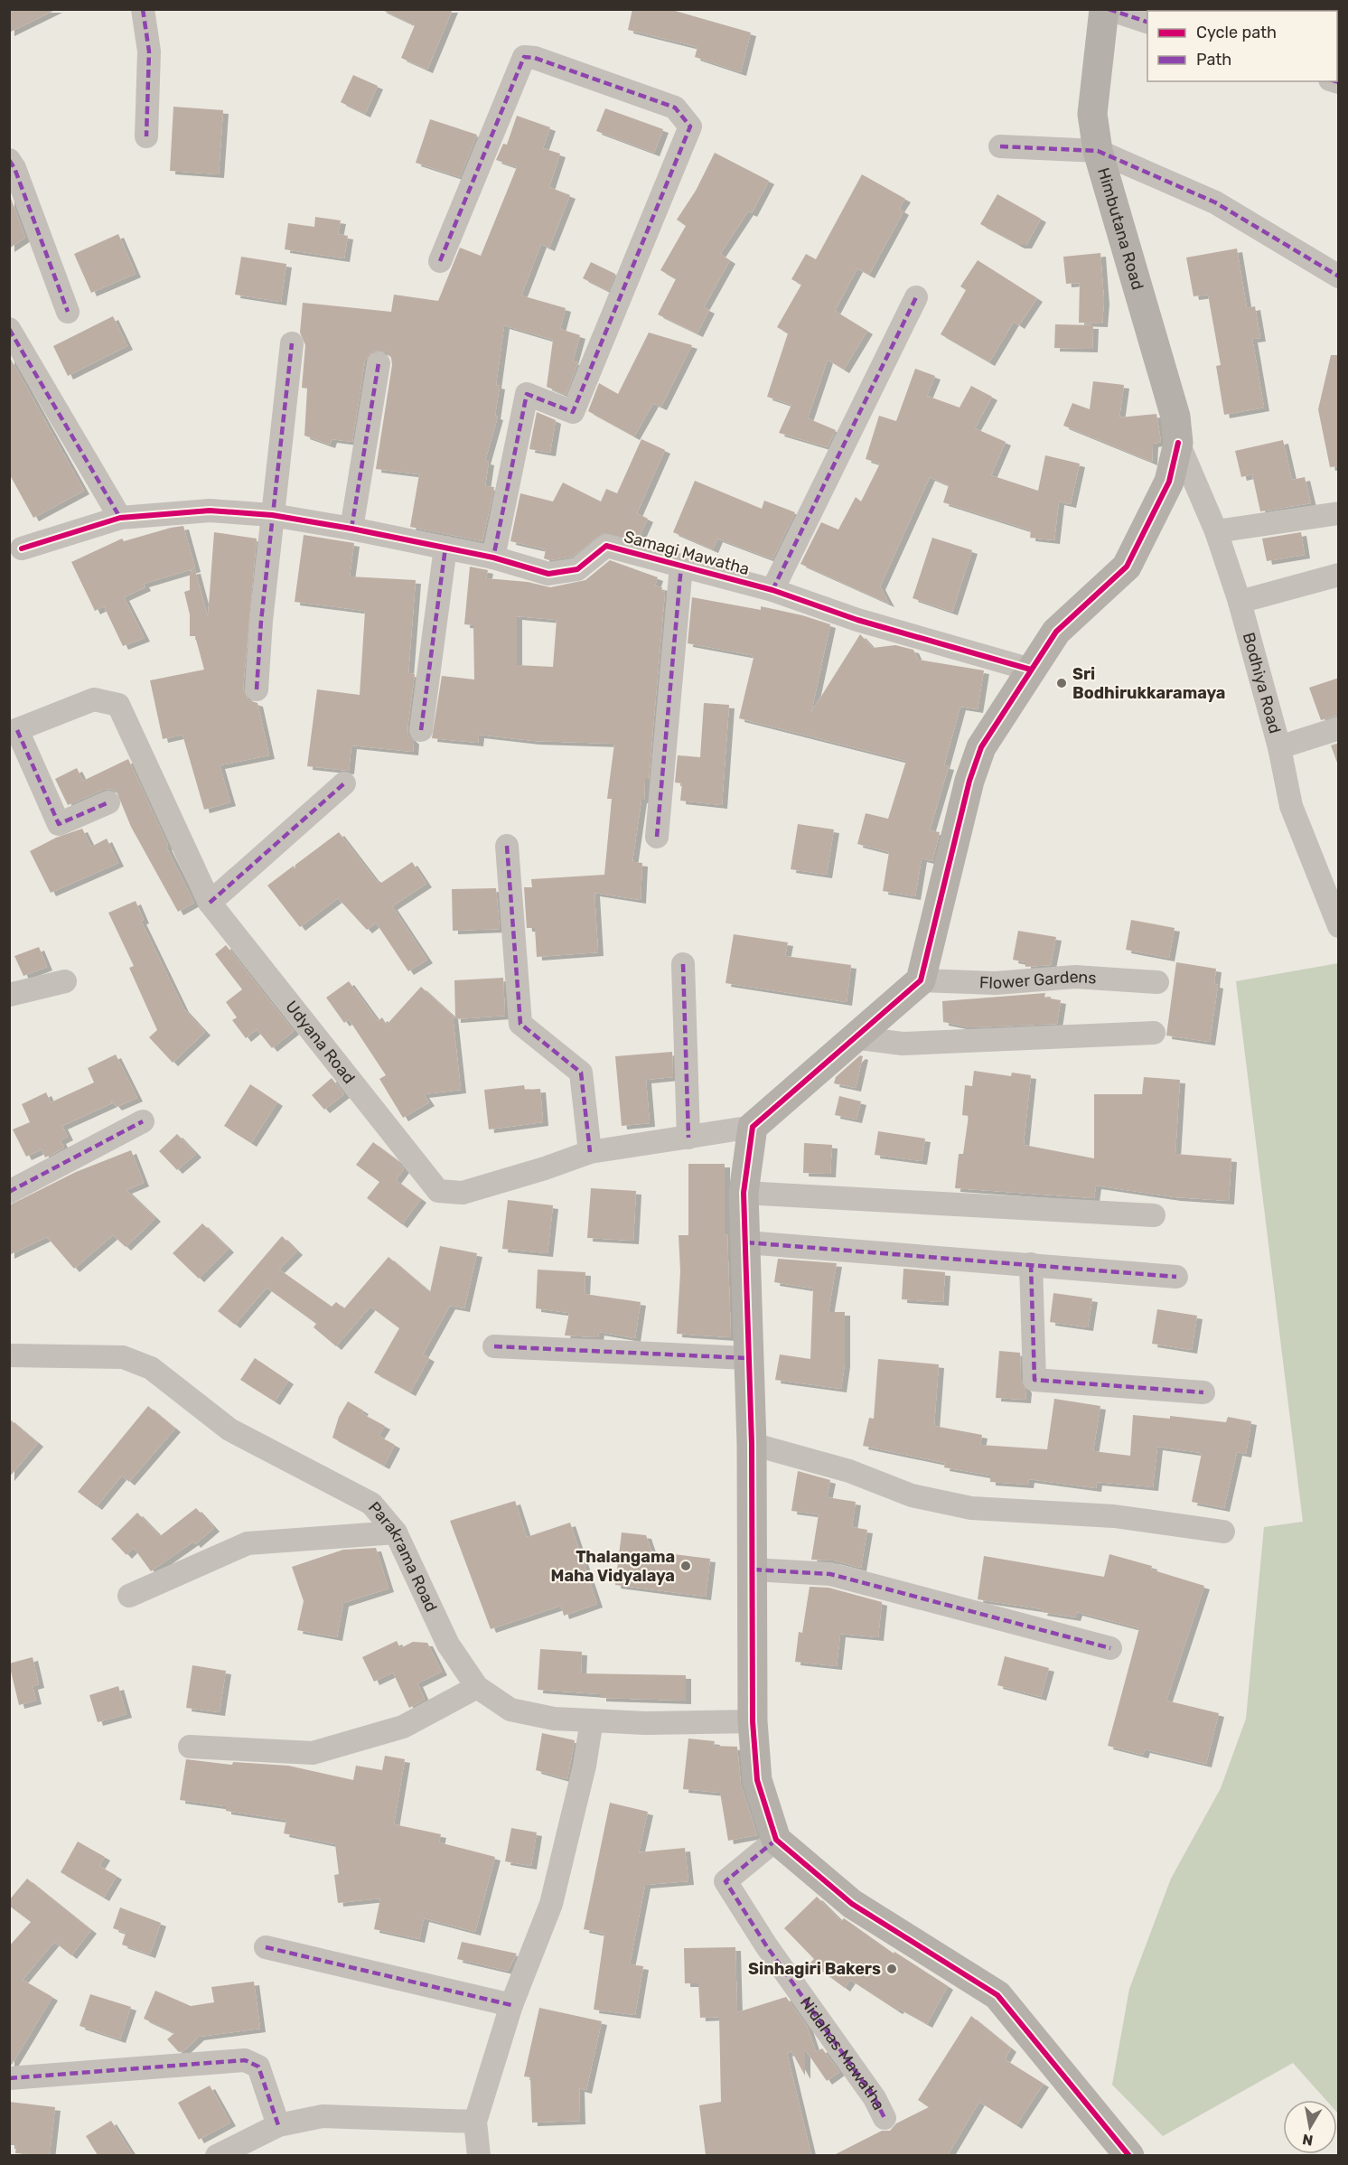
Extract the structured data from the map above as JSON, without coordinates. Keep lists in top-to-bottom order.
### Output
{
  "streets": {
    "street": [
      "Himbutana Road",
      "Samagi Mawatha",
      "Bodhiya Road",
      "Flower Gardens",
      "Udyana Road",
      "Parakrama Road",
      "Nidahas Mawatha"
    ]
  },
  "crossings": [
    ["Himbutana Road", "Samagi Mawatha"],
    ["Himbutana Road", "Bodhiya Road"],
    ["Himbutana Road", "Flower Gardens"]
  ],
  "places": ["Sri Bodhirukkaramaya", "Thalangama Maha Vidyalaya", "Sinhagiri Bakers"],
  "legend": ["Cycle path", "Path"],
  "north": "bottom"
}
